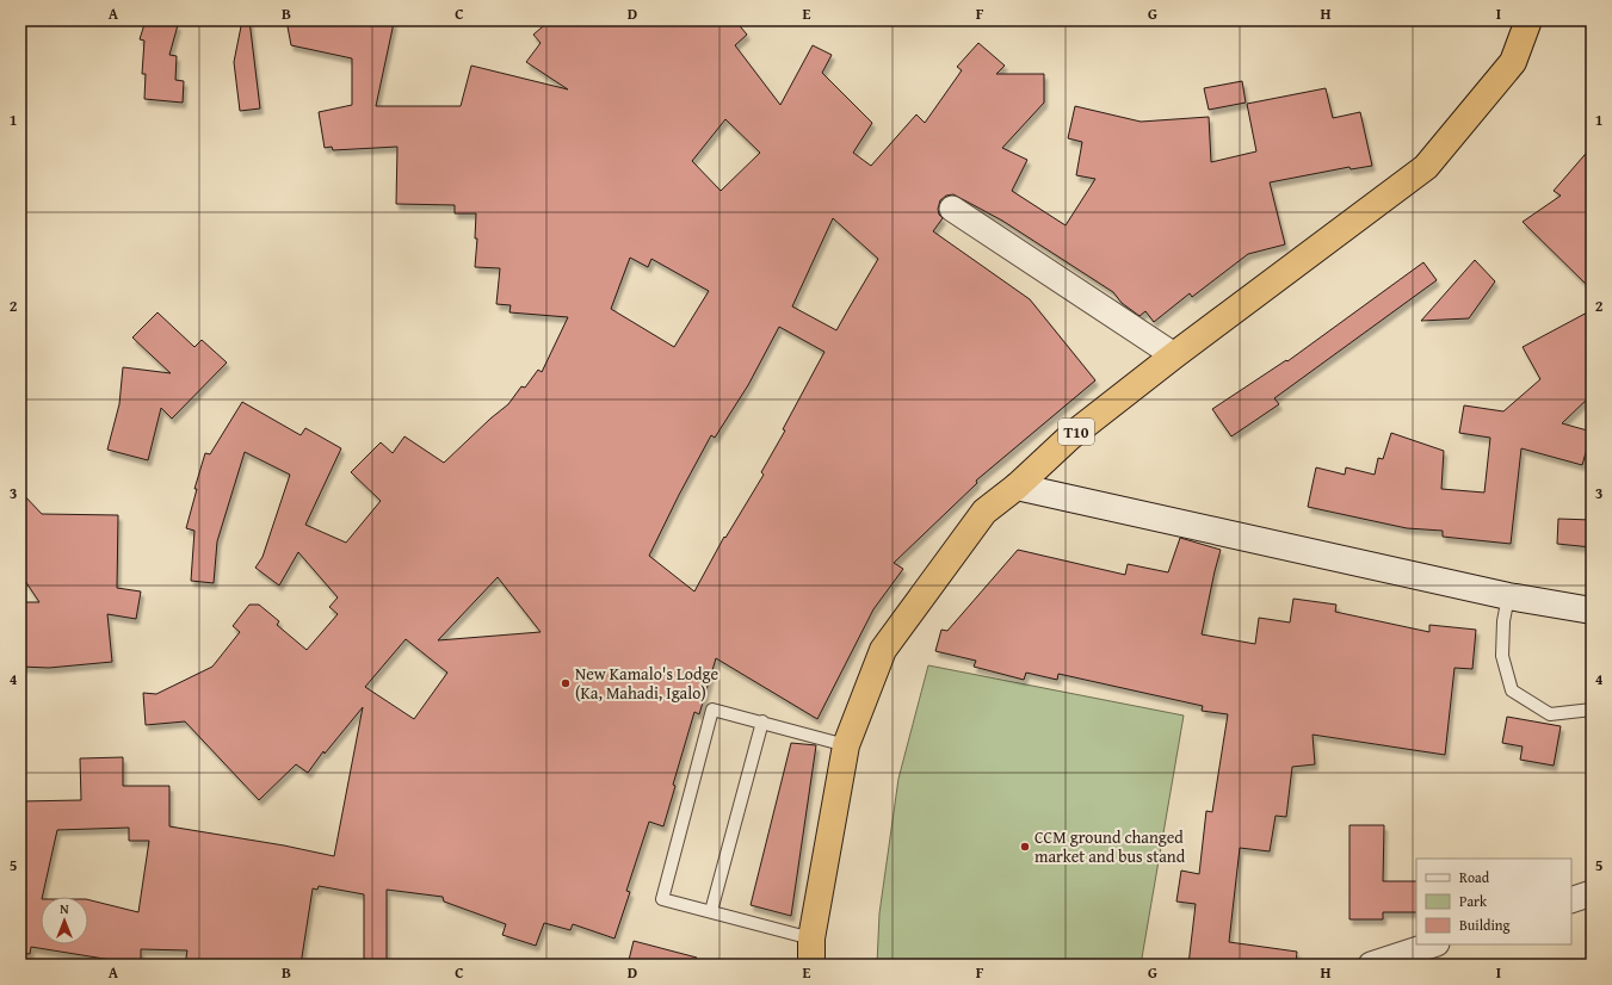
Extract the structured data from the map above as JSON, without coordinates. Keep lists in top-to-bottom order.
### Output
{
  "streets": {
    "highway": ["T10"]
  },
  "places": ["New Kamalo's Lodge (Ka, Mahadi, Igalo)", "CCM ground changed market and bus stand"],
  "legend": ["Road", "Park", "Building"],
  "north": "top",
  "grid": {
    "columns": [
      "A",
      "B",
      "C",
      "D",
      "E",
      "F",
      "G",
      "H",
      "I"
    ],
    "rows": [
      "1",
      "2",
      "3",
      "4",
      "5"
    ]
  }
}
